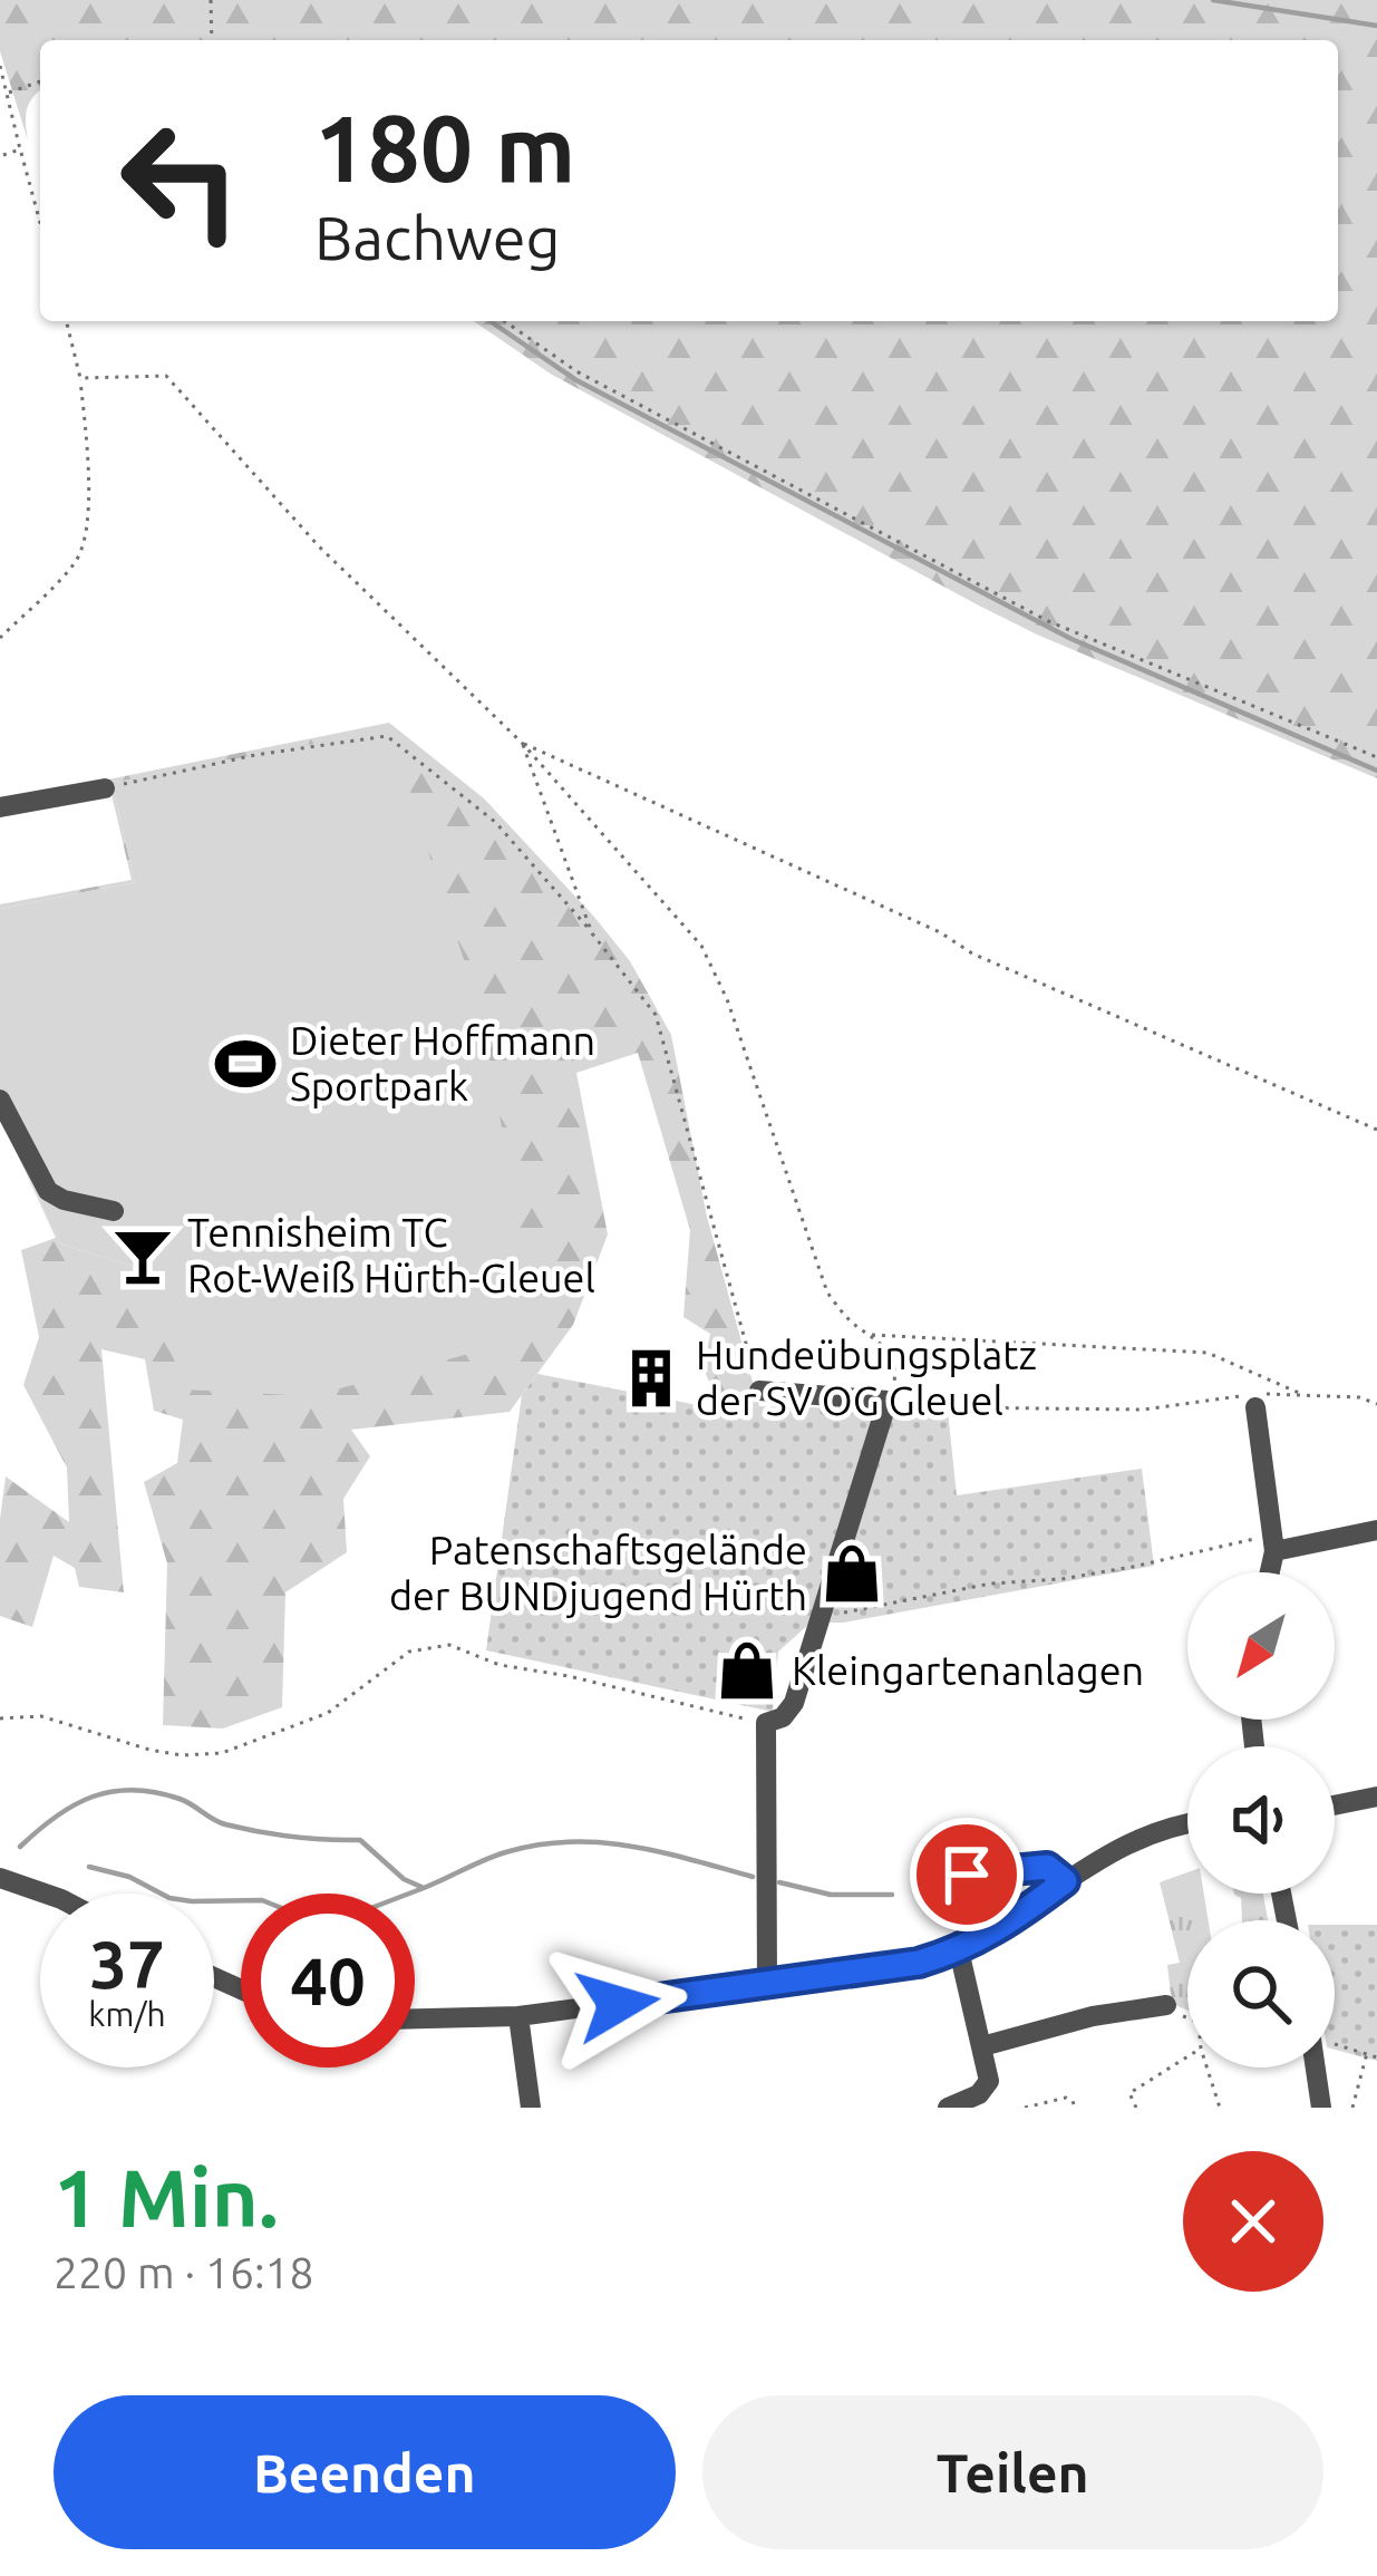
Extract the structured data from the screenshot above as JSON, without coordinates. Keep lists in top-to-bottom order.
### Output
{
  "places": {
    "sports": ["Dieter Hoffmann Sportpark"],
    "bar": ["Tennisheim TC Rot-Weiß Hürth-Gleuel"],
    "building": ["Hundeübungsplatz der SV OG Gleuel"],
    "shop": ["Patenschaftsgelände der BUNDjugend Hürth", "Kleingartenanlagen"]
  },
  "north": "bottom left",
  "page": {
    "turn": ["180 m", "Bachweg"],
    "speed": "37 km/h",
    "limit": "40",
    "heading": ["1 Min.", "220 m · 16:18"],
    "buttons": ["Beenden", "Teilen"]
  }
}
